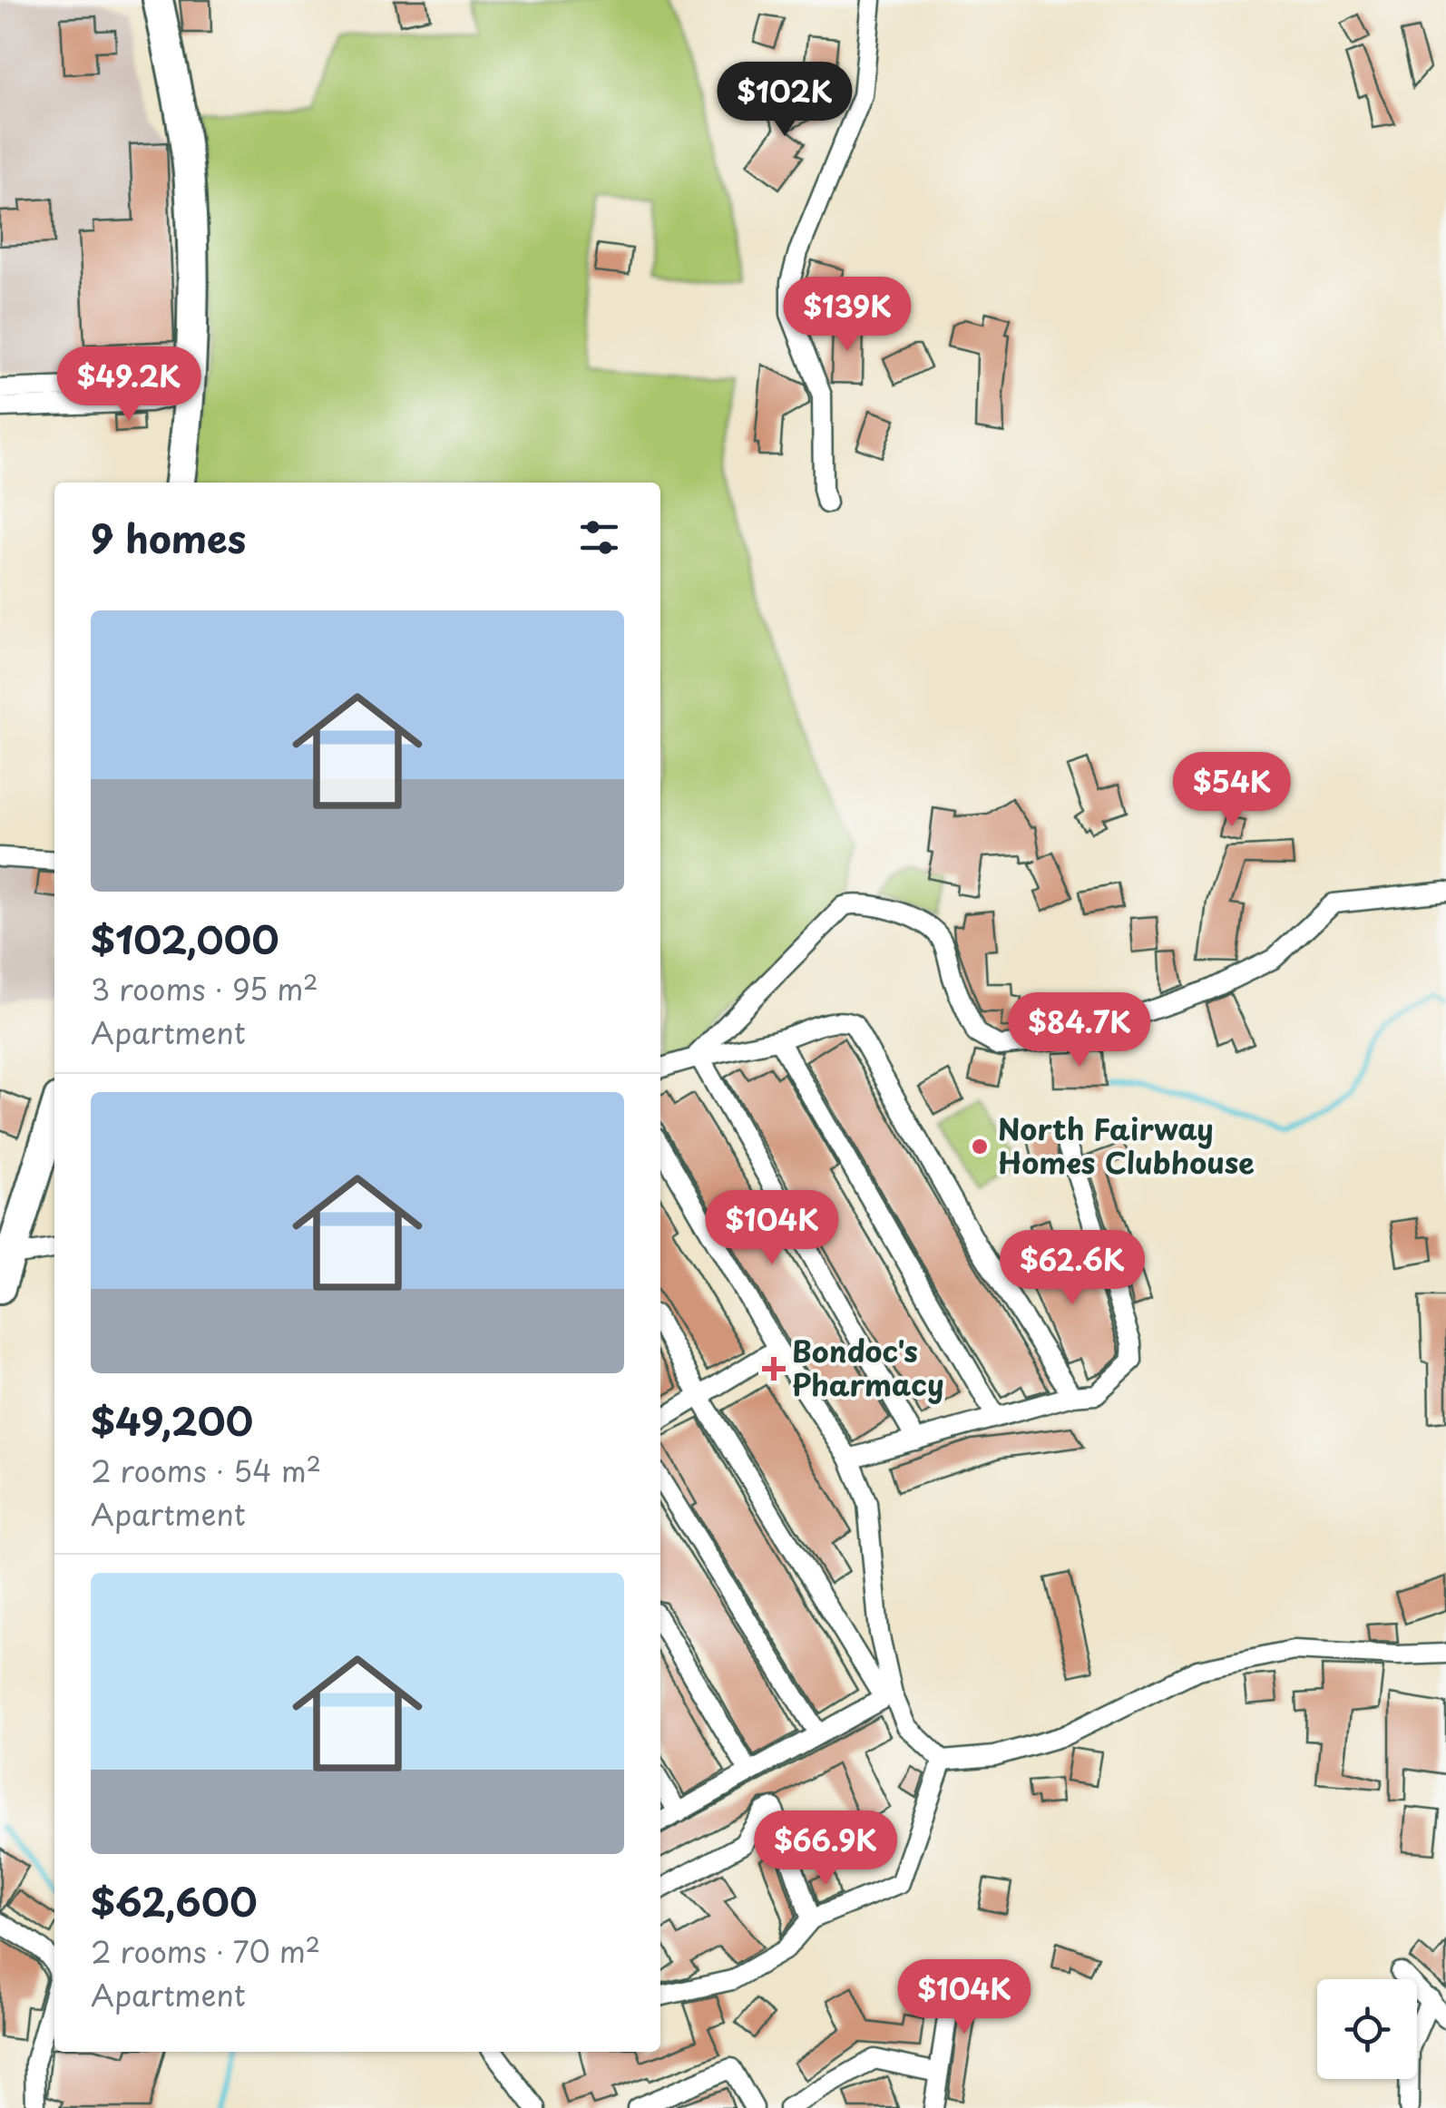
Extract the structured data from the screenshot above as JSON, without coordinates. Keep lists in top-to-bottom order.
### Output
{
  "places": {
    "other": ["North Fairway Homes Clubhouse"],
    "health": ["Bondoc's Pharmacy"]
  },
  "page": {
    "price": [
      "$102K",
      "$139K",
      "$49.2K",
      "$54K",
      "$84.7K",
      "$104K",
      "$62.6K",
      "$66.9K",
      "$104K"
    ],
    "heading": "9 homes",
    "list": [
      {
        "name": "$102,000",
        "note": "3 rooms · 95 m² · Apartment"
      },
      {
        "name": "$49,200",
        "note": "2 rooms · 54 m² · Apartment"
      },
      {
        "name": "$62,600",
        "note": "2 rooms · 70 m² · Apartment"
      }
    ]
  }
}
